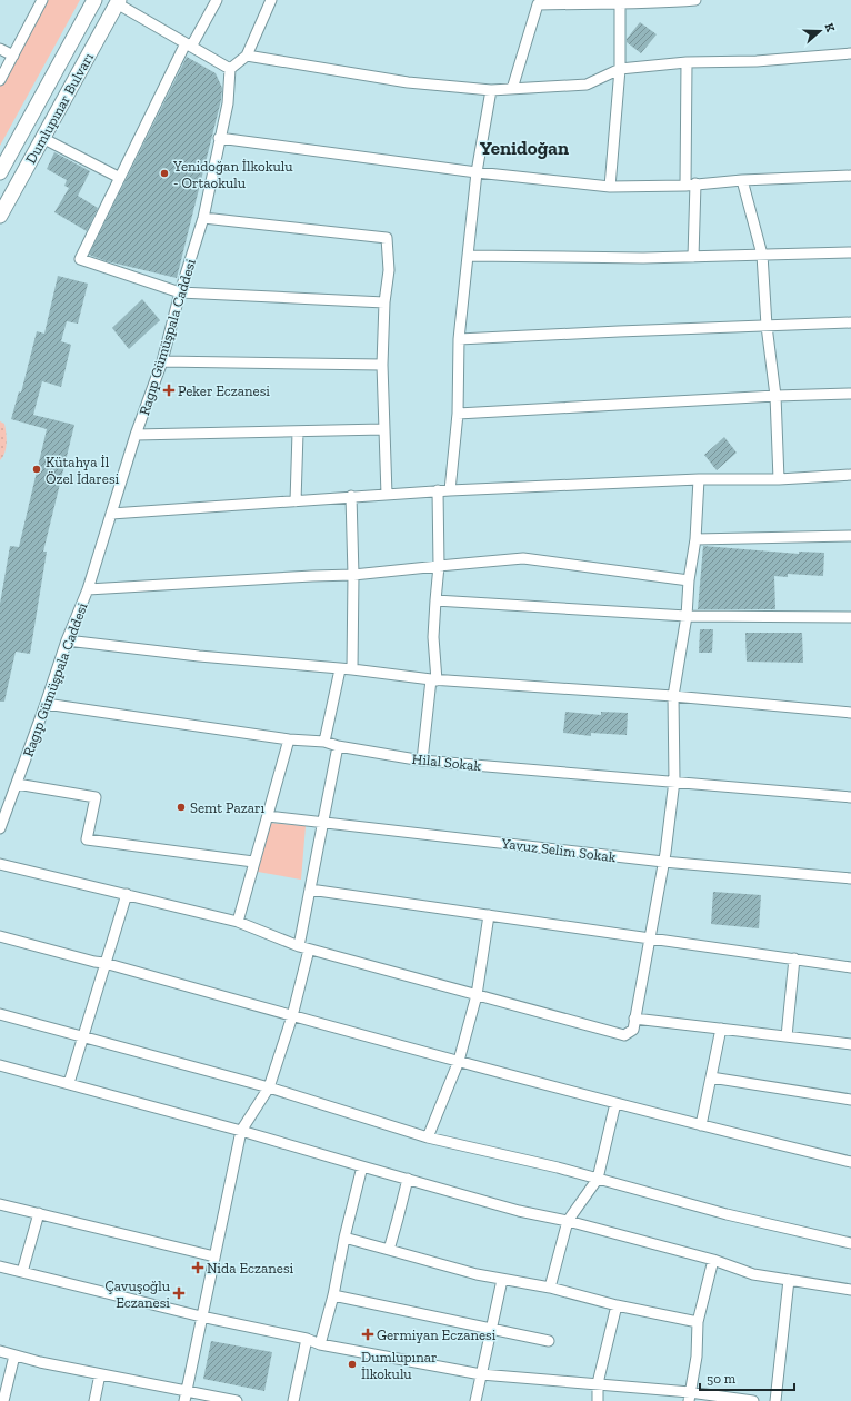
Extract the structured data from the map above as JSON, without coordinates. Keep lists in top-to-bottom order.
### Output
{
  "streets": {
    "main road": ["Dumlupınar Bulvarı"],
    "street": ["Ragıp Gümüşpala Caddesi", "Hilal Sokak", "Yavuz Selim Sokak"]
  },
  "crossings": [
    ["Ragıp Gümüşpala Caddesi", "Hilal Sokak"]
  ],
  "districts": ["Yenidoğan"],
  "places": {
    "other": [
      "Yenidoğan İlkokulu - Ortaokulu",
      "Kütahya İl Özel İdaresi",
      "Semt Pazarı",
      "Dumlupınar İlkokulu"
    ],
    "health": [
      "Peker Eczanesi",
      "Nida Eczanesi",
      "Çavuşoğlu Eczanesi",
      "Germiyan Eczanesi"
    ]
  },
  "scale_bar": "50 m",
  "north": "right"
}
